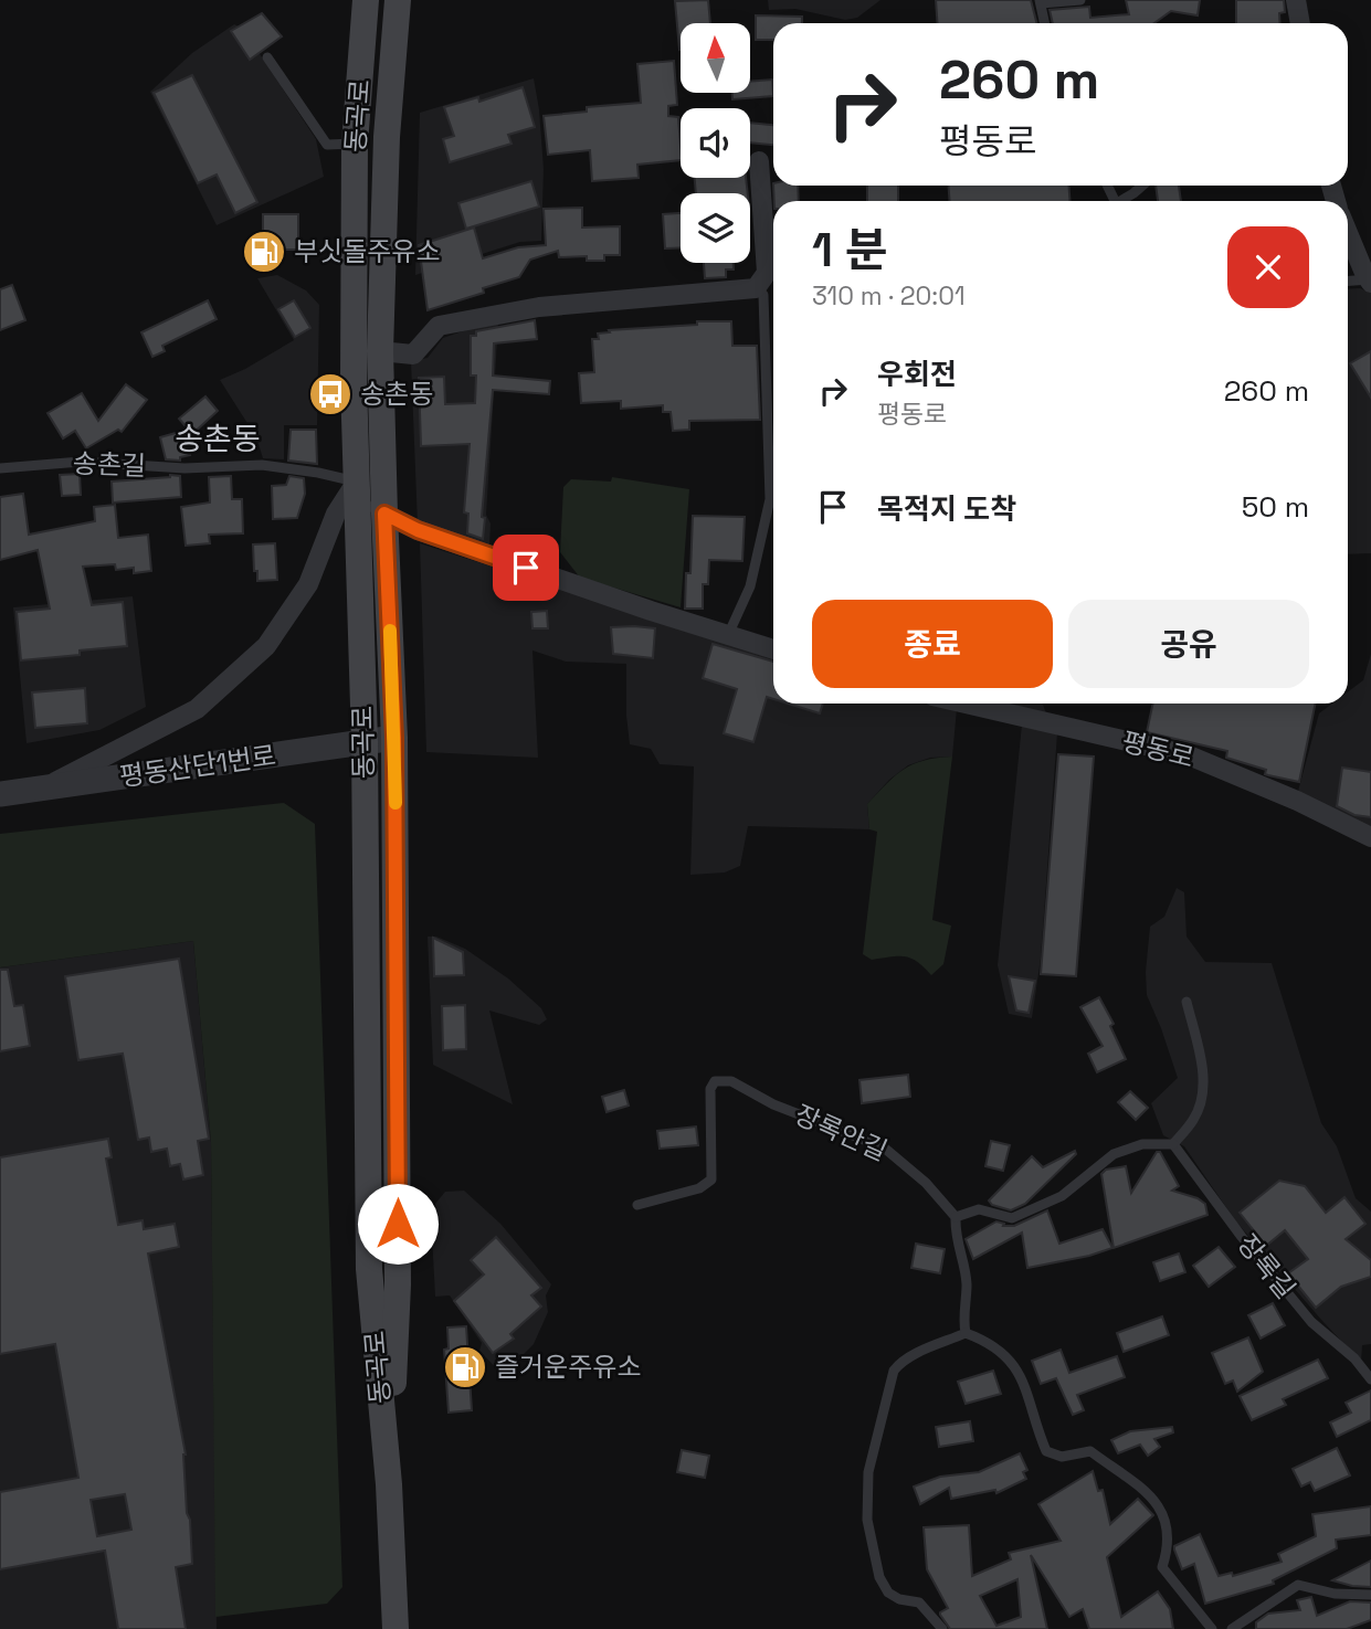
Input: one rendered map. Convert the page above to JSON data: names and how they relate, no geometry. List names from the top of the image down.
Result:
{
  "streets": {
    "main road": ["동곡로"],
    "street": ["평동로", "평동산단1번로"],
    "lane": ["송촌길", "장록안길", "장록길"]
  },
  "crossings": [
    ["동곡로", "송촌길"],
    ["동곡로", "평동산단1번로"]
  ],
  "districts": ["송촌동"],
  "places": {
    "fuel station": ["부싯돌주유소", "즐거운주유소"],
    "bus stop": ["송촌동"]
  },
  "north": "top",
  "page": {
    "turn": ["260 m", "평동로"],
    "heading": ["1 분", "310 m · 20:01"],
    "list": [
      {
        "name": "우회전",
        "note": "평동로",
        "value": "260 m"
      },
      {
        "name": "목적지 도착",
        "value": "50 m"
      }
    ],
    "buttons": ["종료", "공유"]
  }
}
